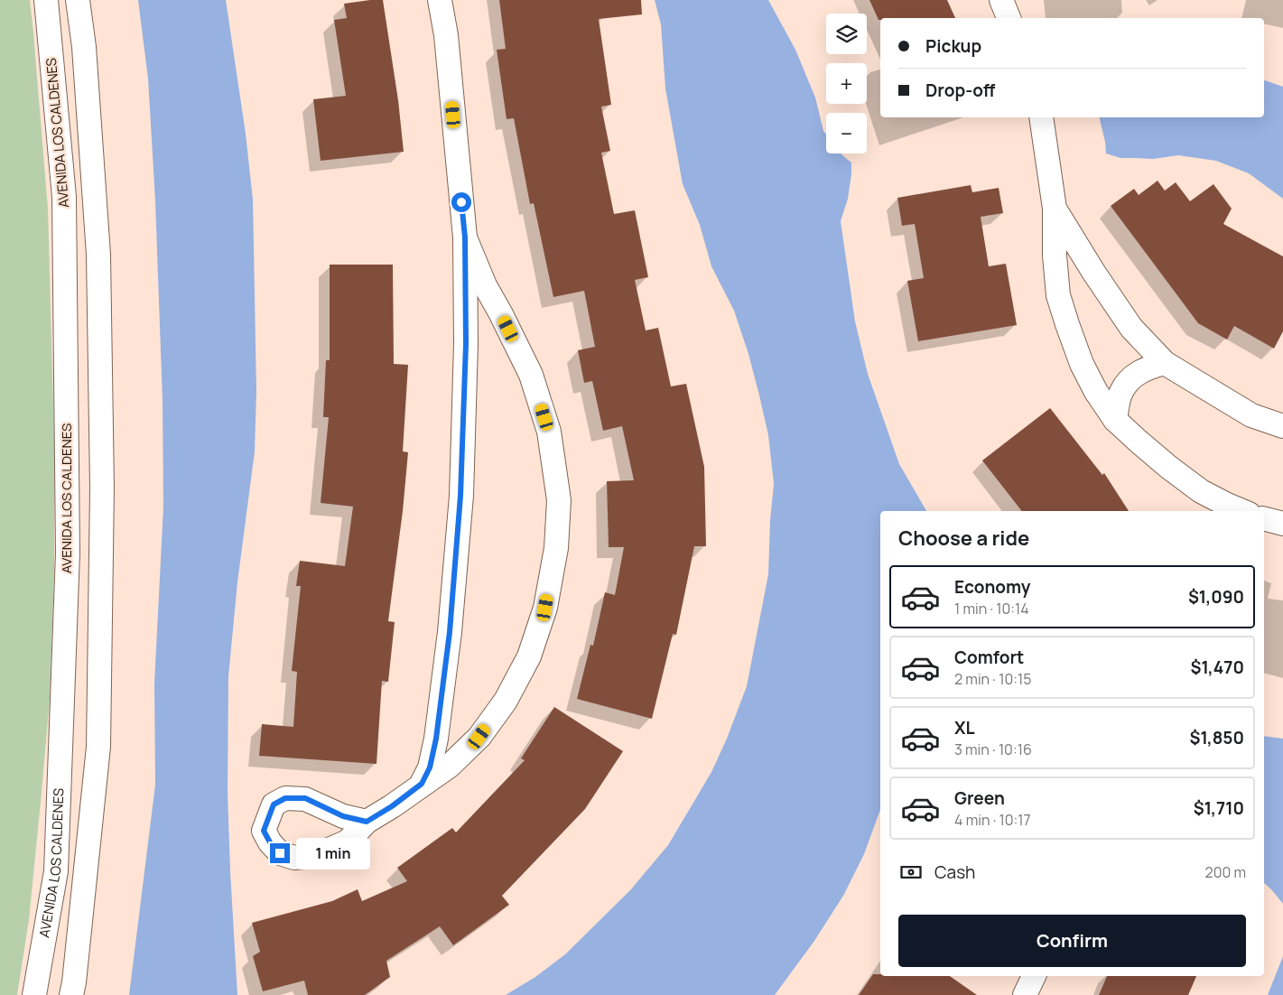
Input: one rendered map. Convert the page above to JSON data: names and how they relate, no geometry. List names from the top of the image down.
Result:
{
  "streets": {
    "street": ["AVENIDA LOS CALDENES"]
  },
  "page": {
    "map_buttons": ["+", "−"],
    "banner": ["Pickup", "Drop-off"],
    "heading": "Choose a ride",
    "list": [
      {
        "name": "Economy",
        "note": "1 min · 10:14",
        "value": "$1,090"
      },
      {
        "name": "Comfort",
        "note": "2 min · 10:15",
        "value": "$1,470"
      },
      {
        "name": "XL",
        "note": "3 min · 10:16",
        "value": "$1,850"
      },
      {
        "name": "Green",
        "note": "4 min · 10:17",
        "value": "$1,710"
      }
    ],
    "bubble": "1 min",
    "pay": ["Cash", "200 m"],
    "buttons": "Confirm"
  }
}
